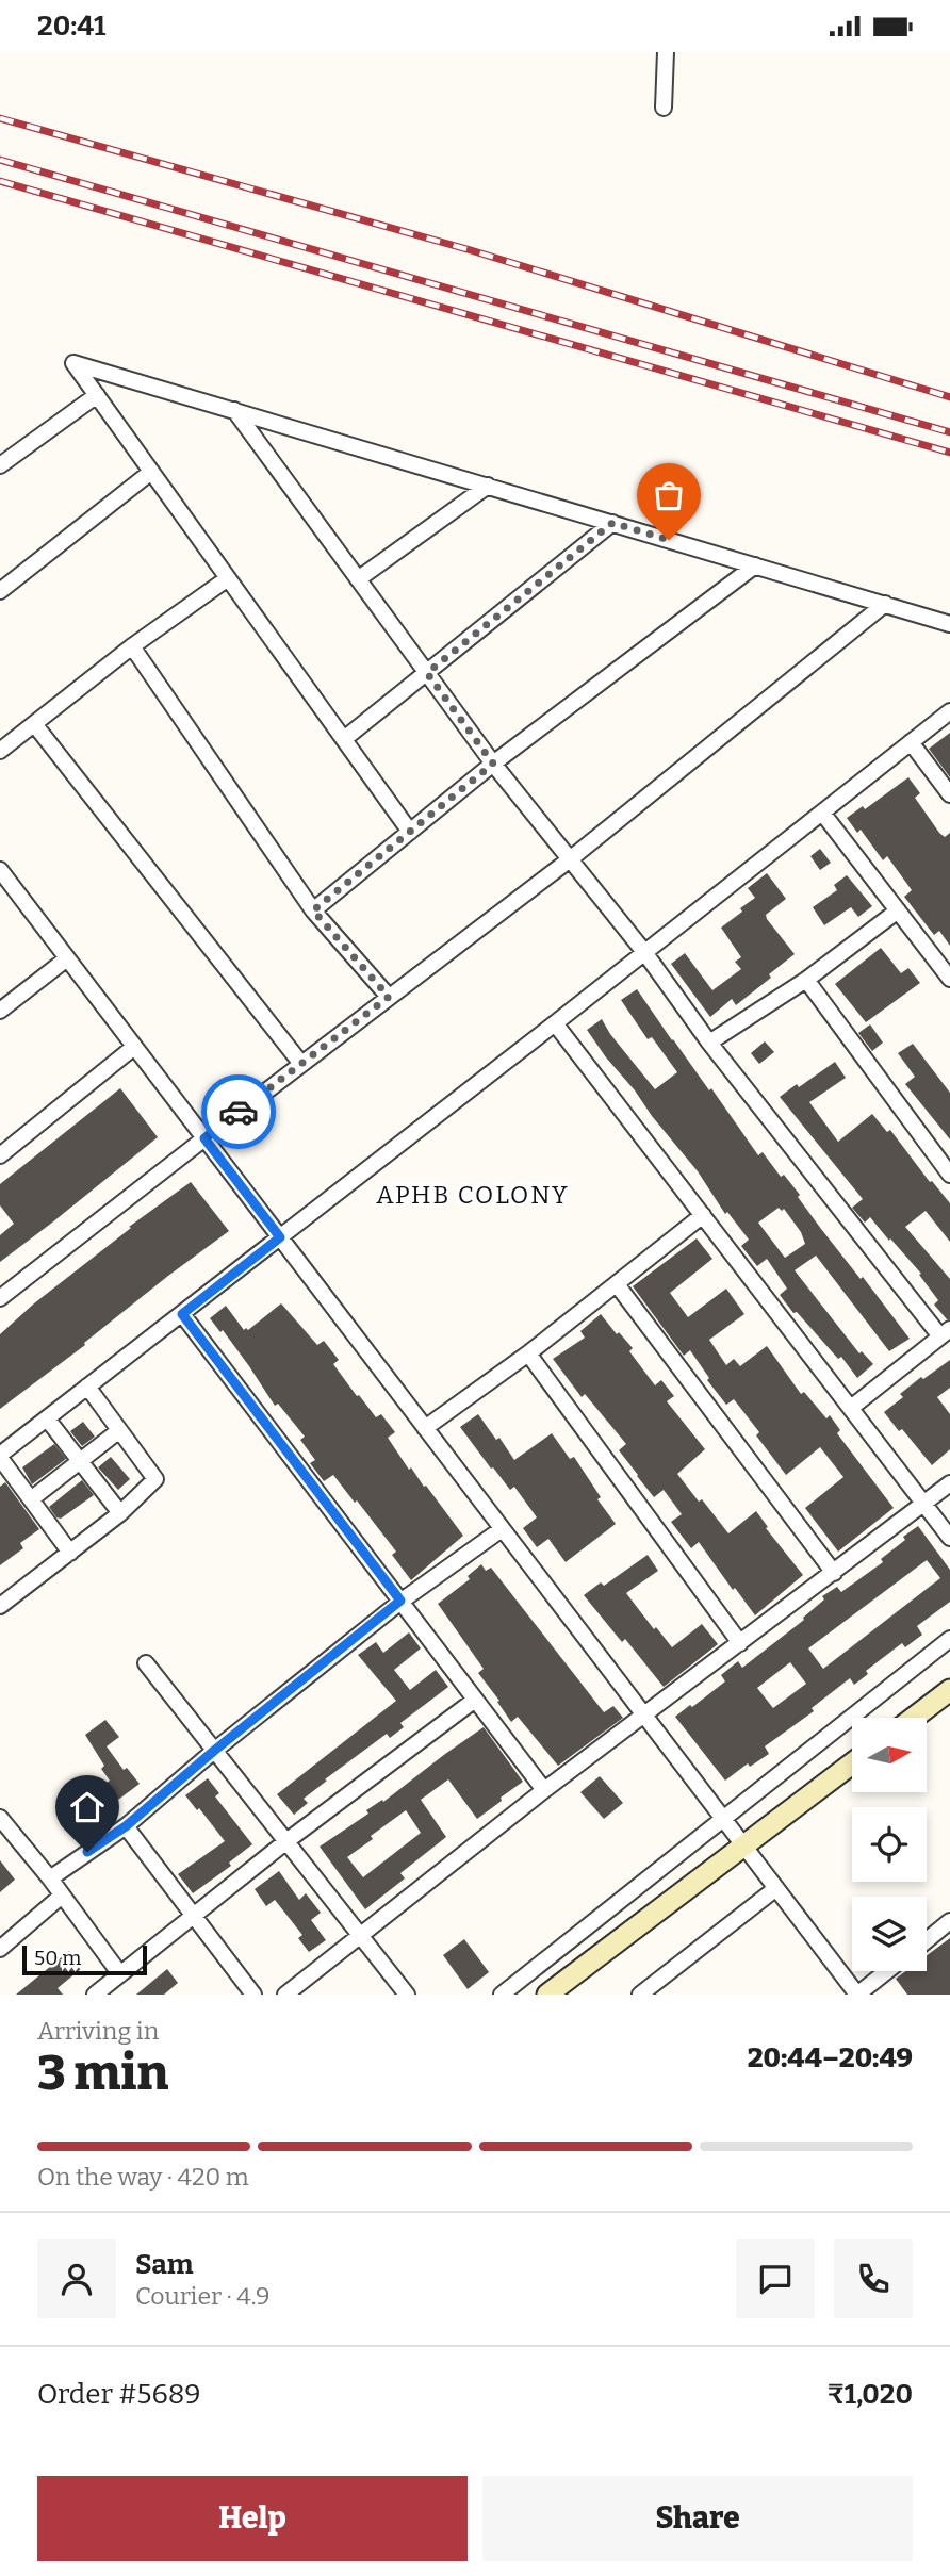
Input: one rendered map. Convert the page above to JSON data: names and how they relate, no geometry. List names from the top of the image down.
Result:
{
  "districts": ["APHB COLONY"],
  "scale_bar": "50 m",
  "north": "right",
  "page": {
    "status": "20:41",
    "scale": "50 m",
    "heading": ["3 min", "Arriving in", "20:44–20:49"],
    "panel": [
      "Sam",
      "Courier · 4.9",
      "Order #5689",
      "₹1,020"
    ],
    "bar": "On the way · 420 m",
    "buttons": ["Help", "Share"]
  }
}
